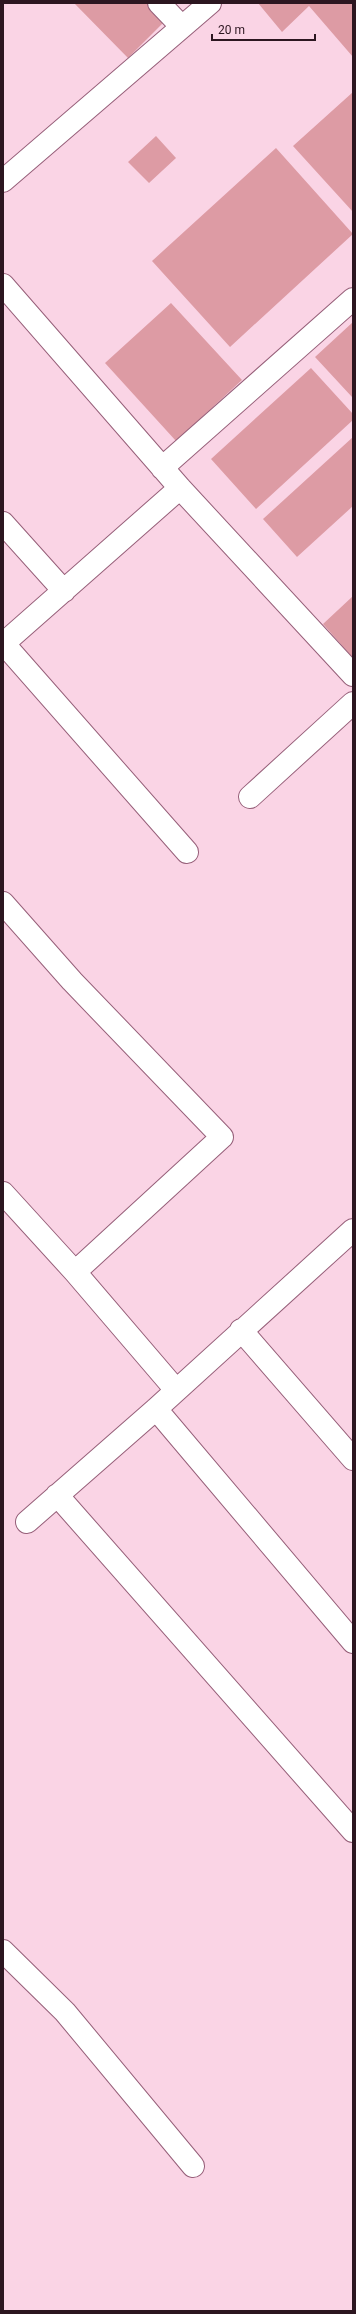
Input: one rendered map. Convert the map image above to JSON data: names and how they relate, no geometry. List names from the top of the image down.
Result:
{
  "scale_bar": "20 m"
}
